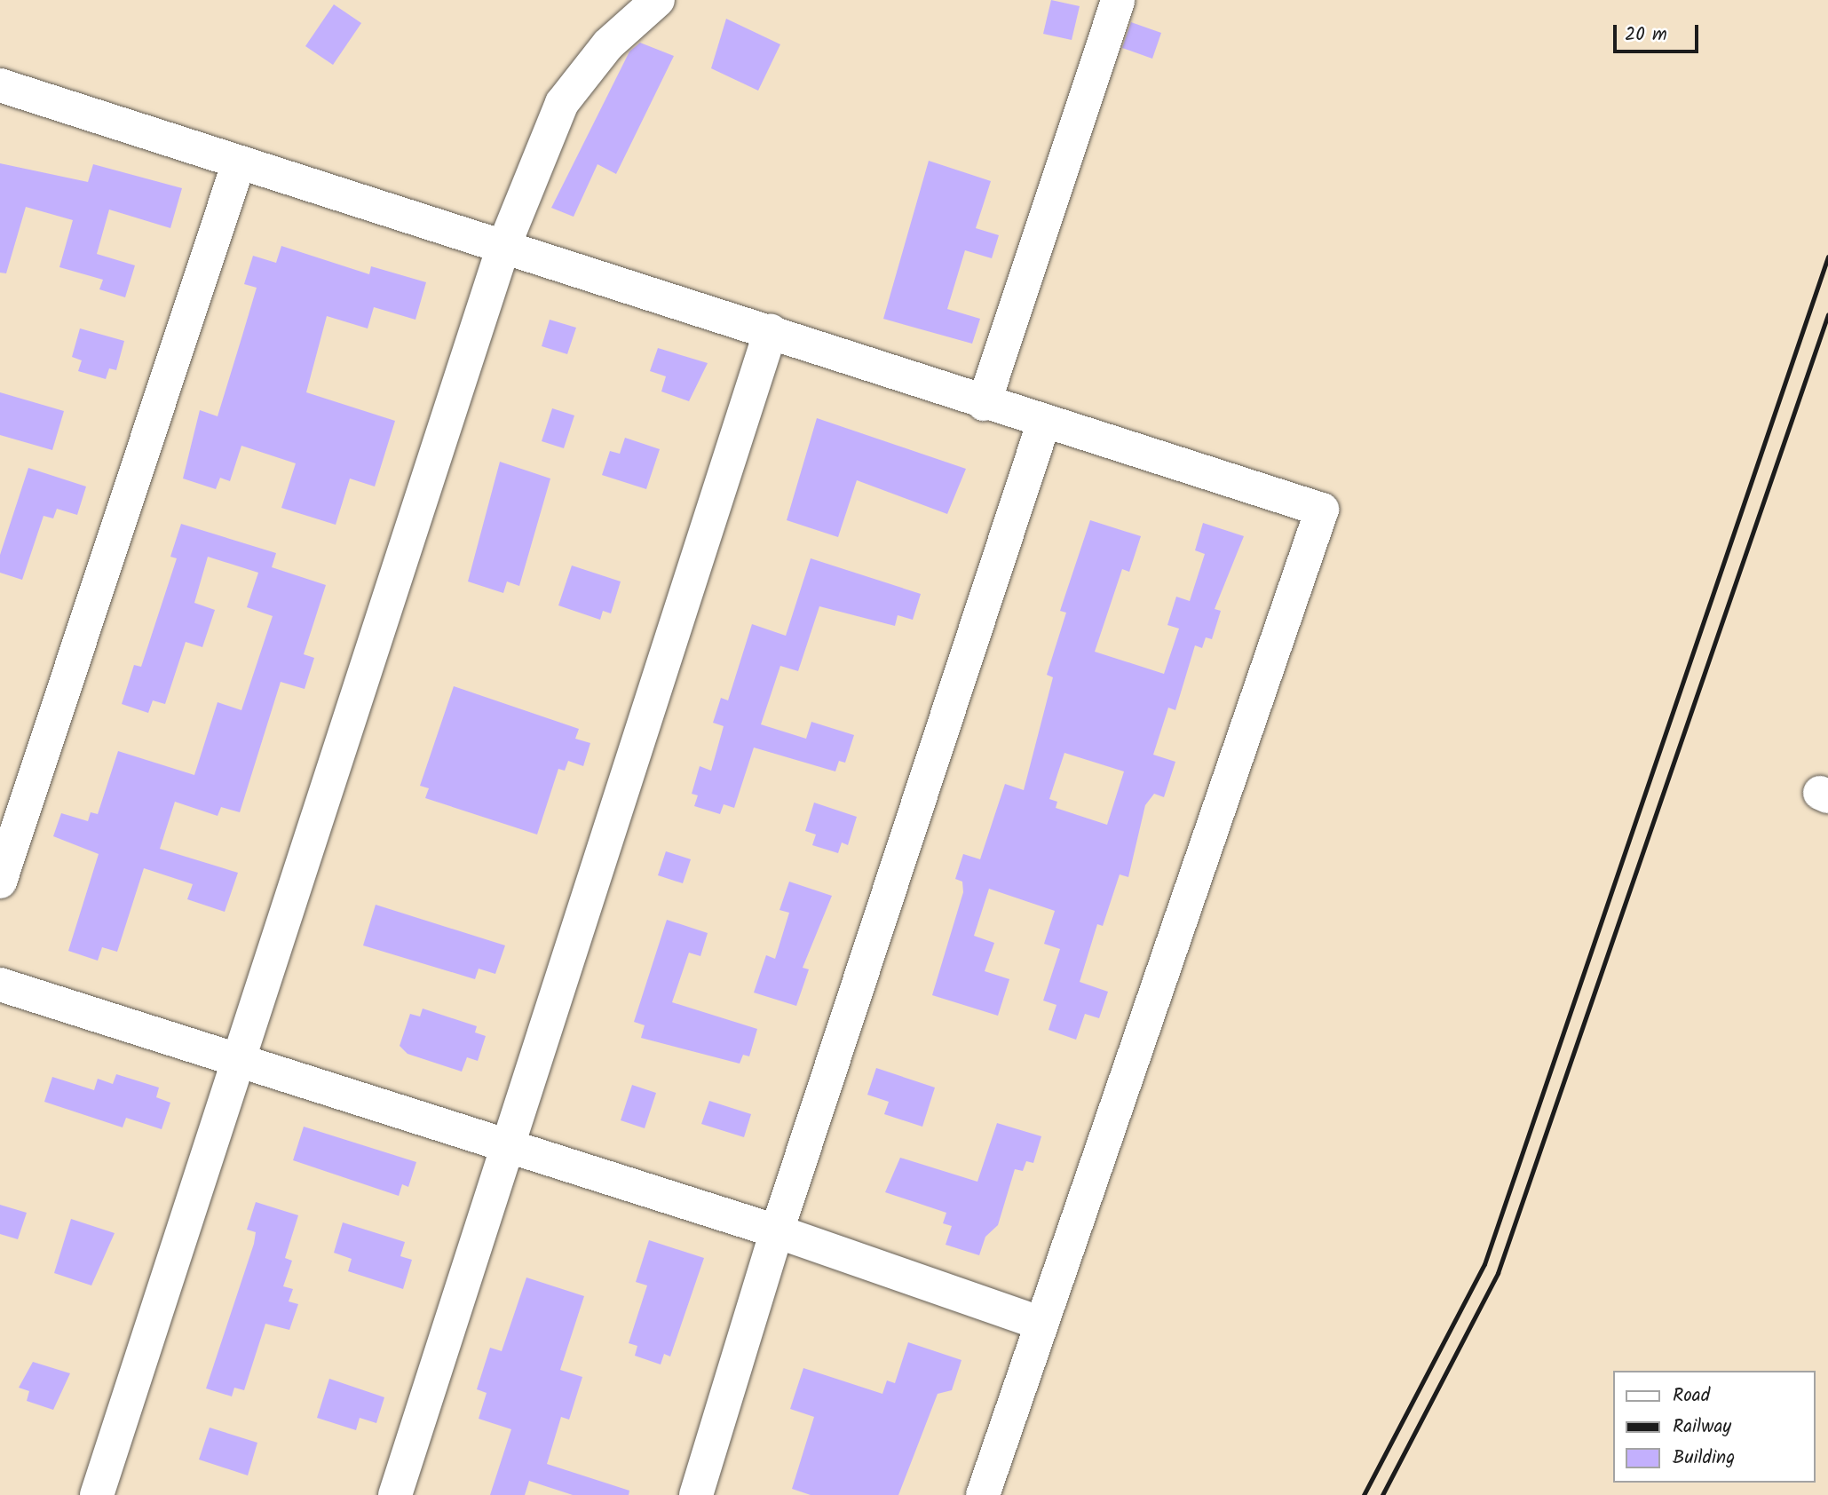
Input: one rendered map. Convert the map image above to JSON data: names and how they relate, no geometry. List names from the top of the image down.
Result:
{
  "legend": ["Road", "Railway", "Building"],
  "scale_bar": "20 m"
}
